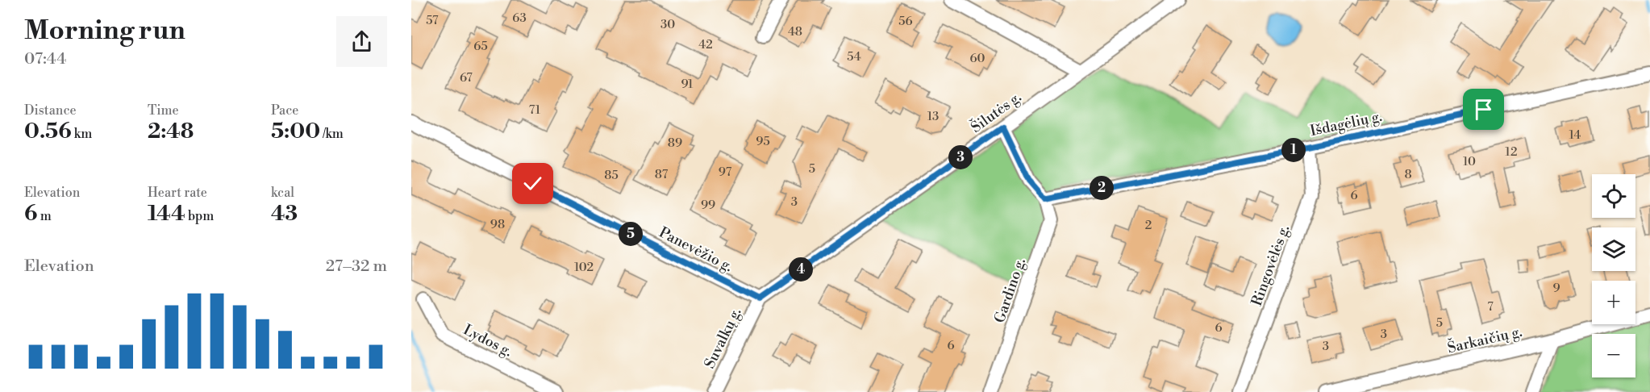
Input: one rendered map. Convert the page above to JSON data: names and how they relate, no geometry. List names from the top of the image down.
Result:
{
  "streets": {
    "street": [
      "Šilutės g.",
      "Išdagėlių g.",
      "Panevėžio g.",
      "Ringovėlės g.",
      "Gardino g.",
      "Suvalkų g.",
      "Šarkaičių g.",
      "Lydos g."
    ]
  },
  "crossings": [
    ["Šilutės g.", "Panevėžio g."],
    ["Šilutės g.", "Suvalkų g."],
    ["Išdagėlių g.", "Ringovėlės g."],
    ["Išdagėlių g.", "Gardino g."],
    ["Panevėžio g.", "Suvalkų g."]
  ],
  "house_numbers": [
    "63",
    "57",
    "56",
    "30",
    "48",
    "42",
    "65",
    "54",
    "60",
    "67",
    "91",
    "71",
    "13",
    "14",
    "95",
    "89",
    "12",
    "10",
    "5",
    "97",
    "87",
    "8",
    "85",
    "6",
    "3",
    "99",
    "98",
    "2",
    "102",
    "9",
    "7",
    "5",
    "6",
    "3",
    "6",
    "3"
  ],
  "page": {
    "heading": ["Morning run", "07:44"],
    "stats": [
      ["Distance", "0.56 km"],
      ["Time", "2:48"],
      ["Pace", "5:00 /km"],
      ["Elevation", "6 m"],
      ["Heart rate", "144 bpm"],
      ["kcal", "43"]
    ],
    "pins": [
      "1",
      "3",
      "2",
      "5",
      "4"
    ],
    "map_buttons": ["+", "−"],
    "chart": ["Elevation", "27–32 m"]
  }
}
